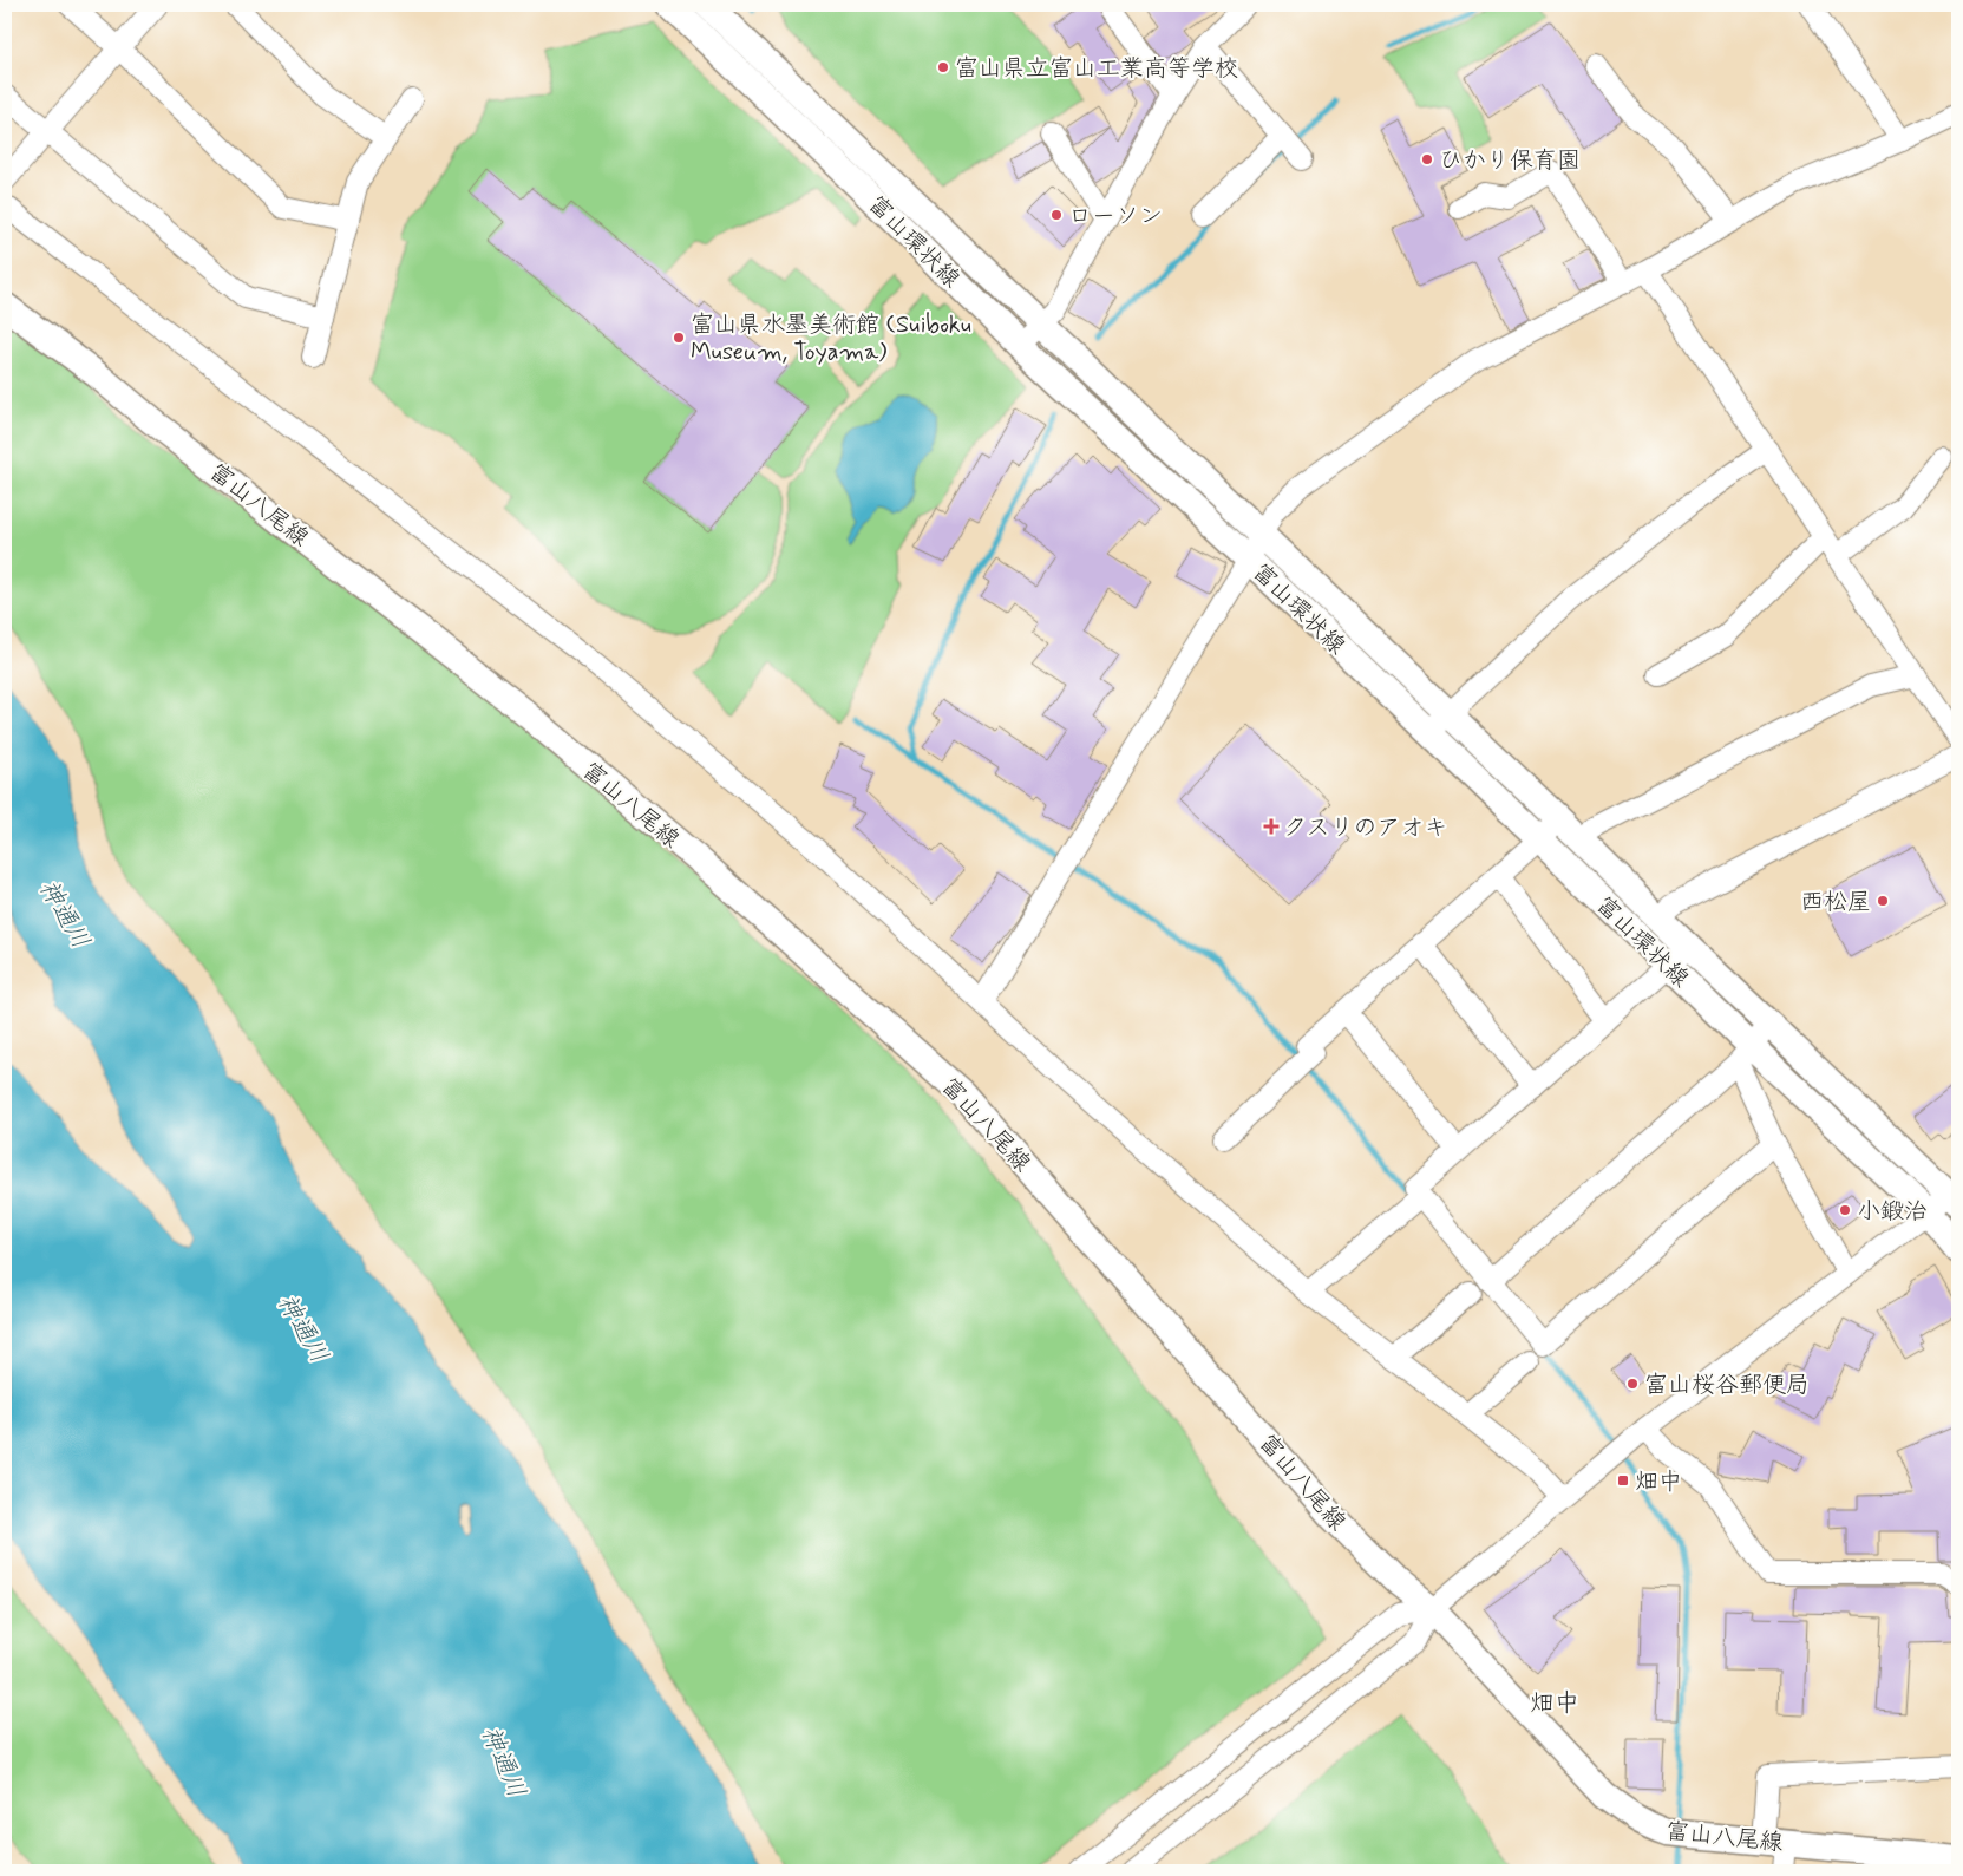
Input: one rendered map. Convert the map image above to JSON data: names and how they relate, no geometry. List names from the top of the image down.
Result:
{
  "streets": {
    "main road": ["富山環状線", "富山八尾線"]
  },
  "districts": ["畑中"],
  "water": ["神通川"],
  "places": {
    "other": [
      "富山県立富山工業高等学校",
      "ひかり保育園",
      "ローソン",
      "富山県水墨美術館 (Suiboku Museum, Toyama)",
      "西松屋",
      "小鍛治",
      "富山桜谷郵便局"
    ],
    "health": ["クスリのアオキ"],
    "transit": ["畑中"]
  }
}
